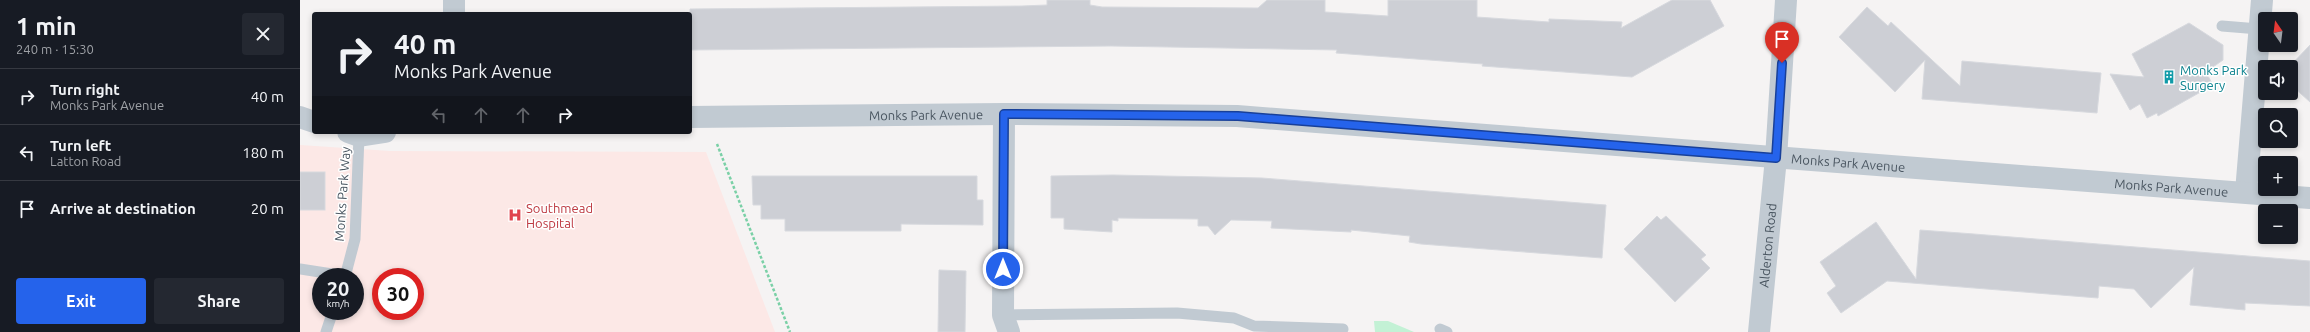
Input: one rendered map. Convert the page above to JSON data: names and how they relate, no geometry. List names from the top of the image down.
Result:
{
  "streets": {
    "street": ["Monks Park Avenue", "Alderton Road"],
    "lane": ["Monks Park Way"]
  },
  "crossings": [
    ["Monks Park Avenue", "Alderton Road"]
  ],
  "places": {
    "building": ["Monks Park Surgery"],
    "hospital": ["Southmead Hospital"]
  },
  "north": "top",
  "page": {
    "heading": ["1 min", "240 m · 15:30"],
    "map_buttons": ["+", "−"],
    "turn": ["40 m", "Monks Park Avenue"],
    "list": [
      {
        "name": "Turn right",
        "note": "Monks Park Avenue",
        "value": "40 m"
      },
      {
        "name": "Turn left",
        "note": "Latton Road",
        "value": "180 m"
      },
      {
        "name": "Arrive at destination",
        "value": "20 m"
      }
    ],
    "speed": "20 km/h",
    "limit": "30",
    "buttons": ["Exit", "Share"]
  }
}
